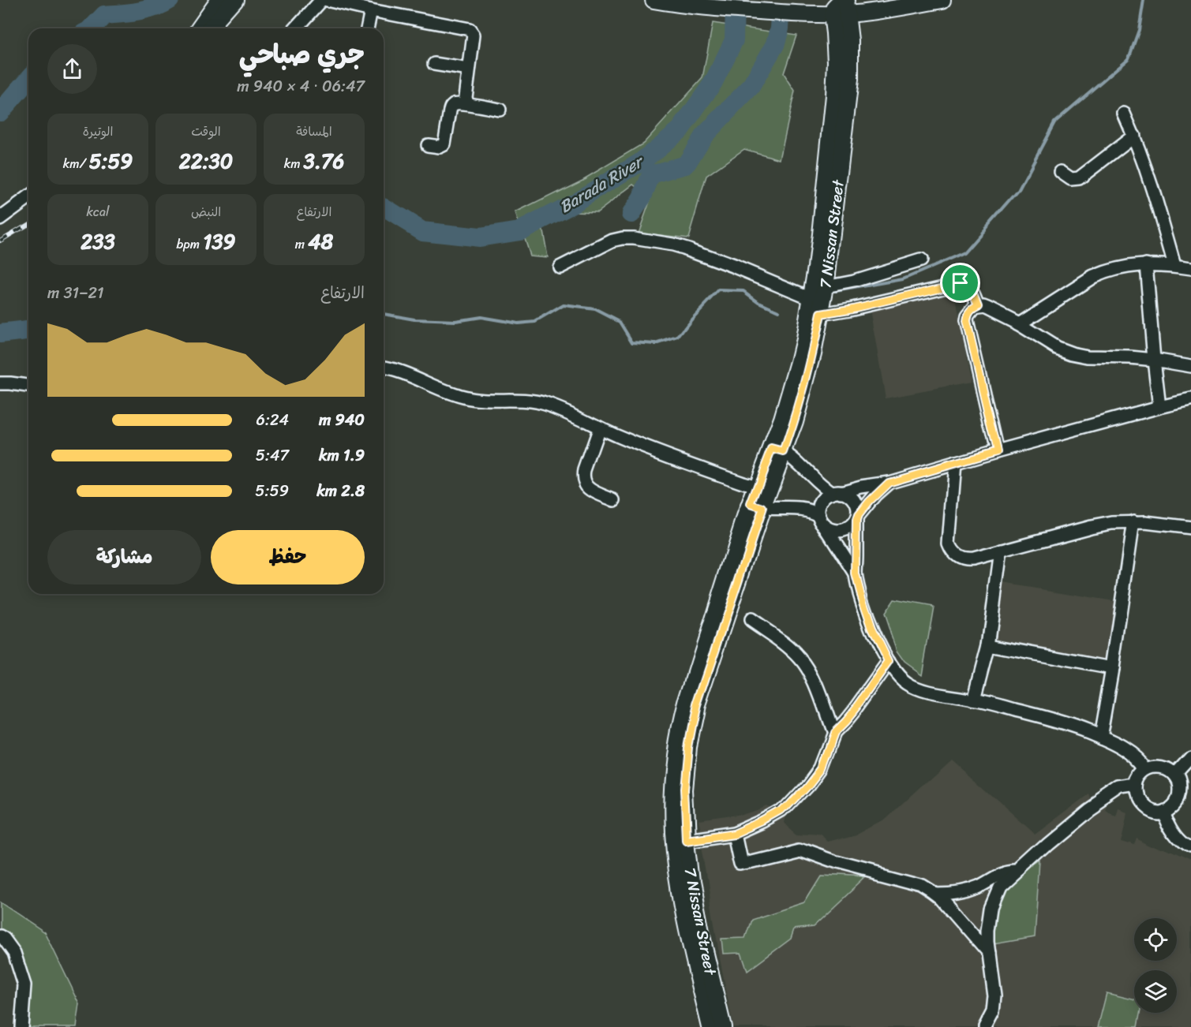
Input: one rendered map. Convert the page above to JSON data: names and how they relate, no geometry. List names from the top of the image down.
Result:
{
  "streets": {
    "main road": ["7 Nissan Street"]
  },
  "water": ["Barada River"],
  "page": {
    "heading": ["جري صباحي", "06:47 · 4 × 940 m"],
    "stats": [
      ["المسافة", "3.76 km"],
      ["الوقت", "22:30"],
      ["الوتيرة", "5:59 /km"],
      ["الارتفاع", "48 m"],
      ["النبض", "139 bpm"],
      ["kcal", "233"]
    ],
    "chart": ["الارتفاع", "21–31 m"],
    "list": [
      {
        "name": "940 m",
        "note": "6:24"
      },
      {
        "name": "1.9 km",
        "note": "5:47"
      },
      {
        "name": "2.8 km",
        "note": "5:59"
      }
    ],
    "buttons": ["حفظ", "مشاركة"]
  }
}
